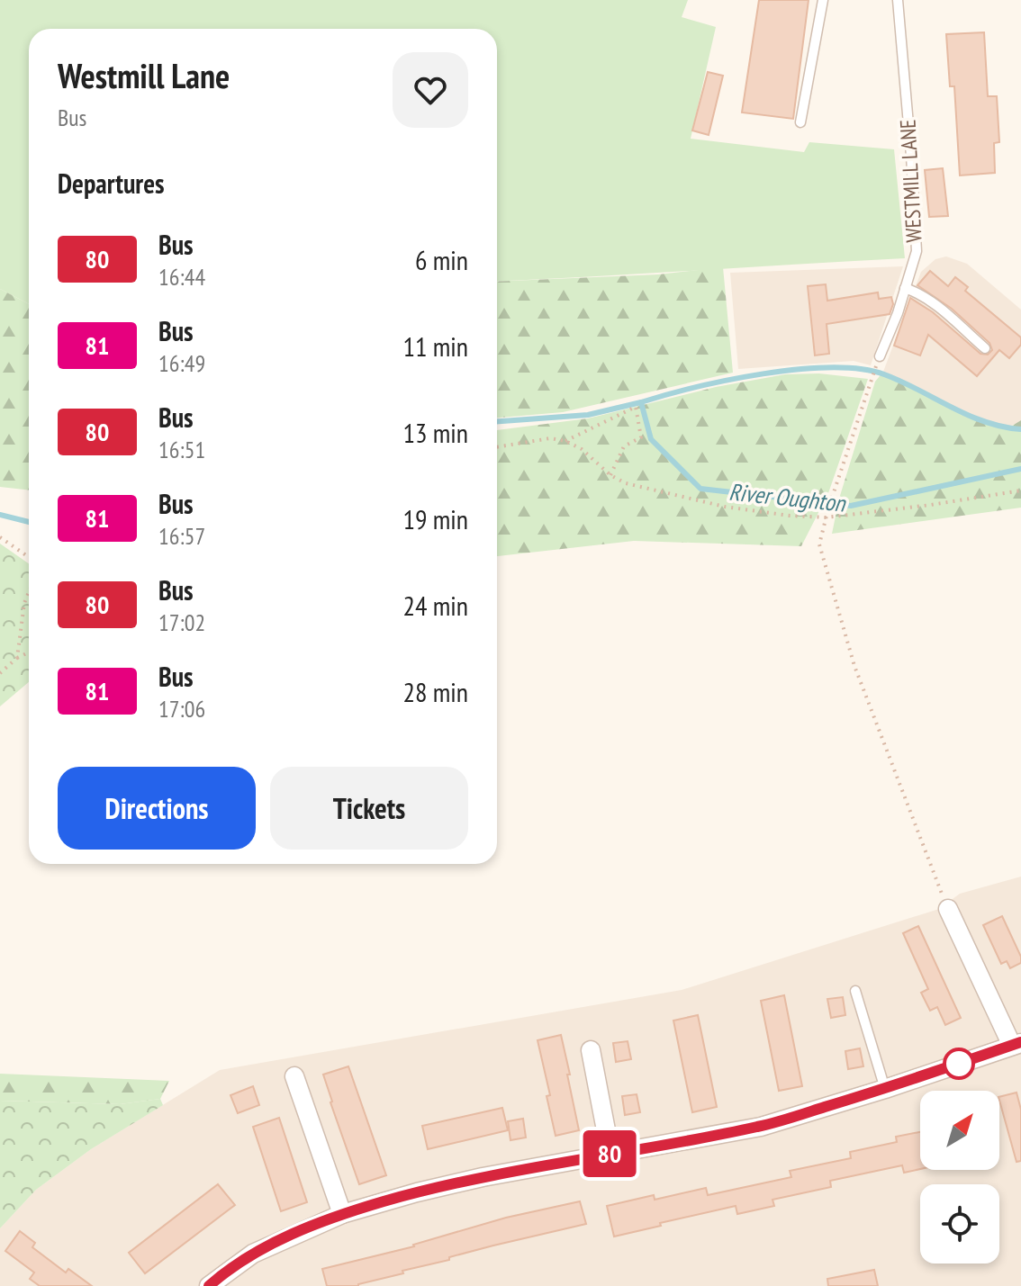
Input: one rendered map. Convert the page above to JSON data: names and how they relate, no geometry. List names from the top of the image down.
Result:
{
  "streets": {
    "lane": ["WESTMILL LANE"]
  },
  "water": ["River Oughton"],
  "lines": ["bus line 80"],
  "north": "top right",
  "page": {
    "on_map": "80",
    "heading": [
      ["Westmill Lane", "Bus"],
      "Departures"
    ],
    "list": [
      {
        "mark": "80",
        "name": "Bus",
        "note": "16:44",
        "value": "6 min"
      },
      {
        "mark": "81",
        "name": "Bus",
        "note": "16:49",
        "value": "11 min"
      },
      {
        "mark": "80",
        "name": "Bus",
        "note": "16:51",
        "value": "13 min"
      },
      {
        "mark": "81",
        "name": "Bus",
        "note": "16:57",
        "value": "19 min"
      },
      {
        "mark": "80",
        "name": "Bus",
        "note": "17:02",
        "value": "24 min"
      },
      {
        "mark": "81",
        "name": "Bus",
        "note": "17:06",
        "value": "28 min"
      }
    ],
    "buttons": ["Directions", "Tickets"]
  }
}
